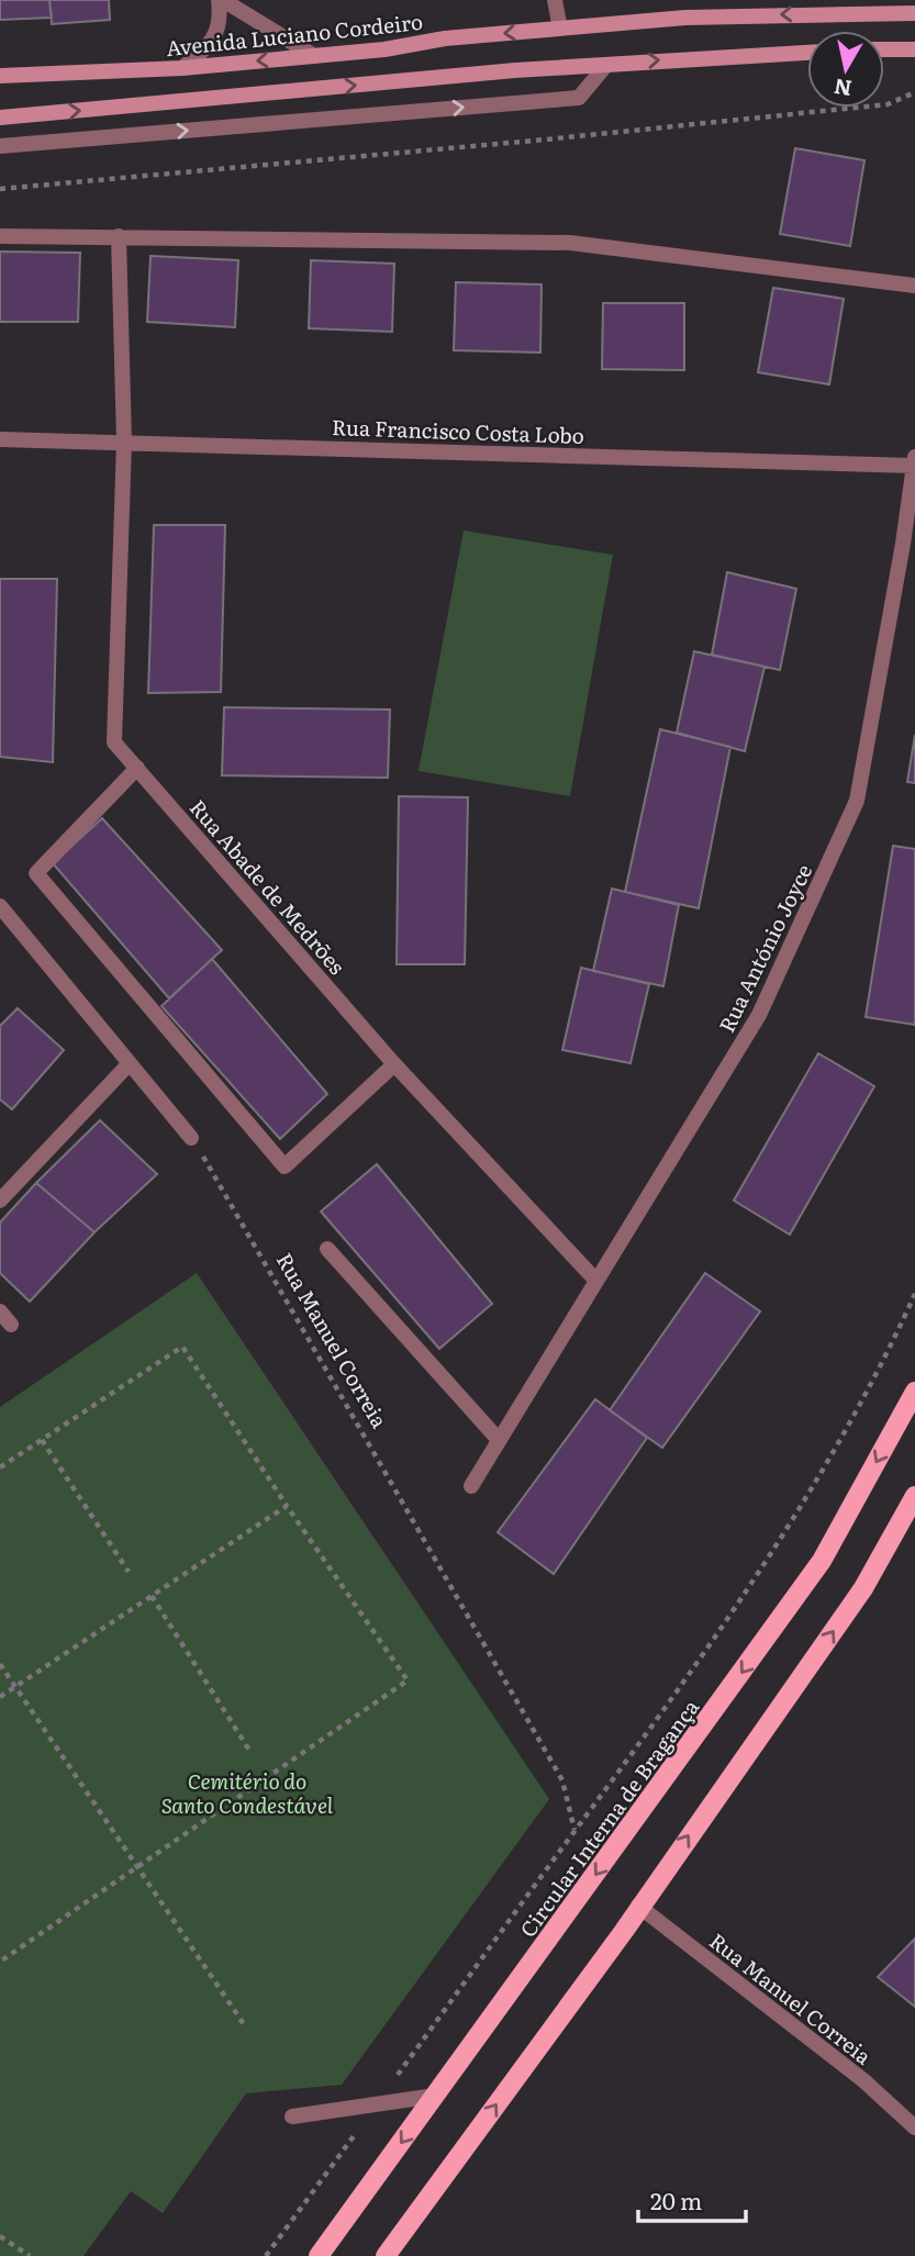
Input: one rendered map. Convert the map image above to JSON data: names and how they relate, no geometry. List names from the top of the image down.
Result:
{
  "streets": {
    "main road": ["Avenida Luciano Cordeiro", "Circular Interna de Bragança"],
    "street": [
      "Rua Francisco Costa Lobo",
      "Rua Abade de Medrões",
      "Rua António Joyce",
      "Rua Manuel Correia"
    ]
  },
  "crossings": [
    ["Rua Francisco Costa Lobo", "Rua Abade de Medrões"],
    ["Rua Francisco Costa Lobo", "Rua António Joyce"],
    ["Rua Abade de Medrões", "Rua António Joyce"]
  ],
  "parks": ["Cemitério do Santo Condestável"],
  "scale_bar": "20 m",
  "north": "bottom"
}
